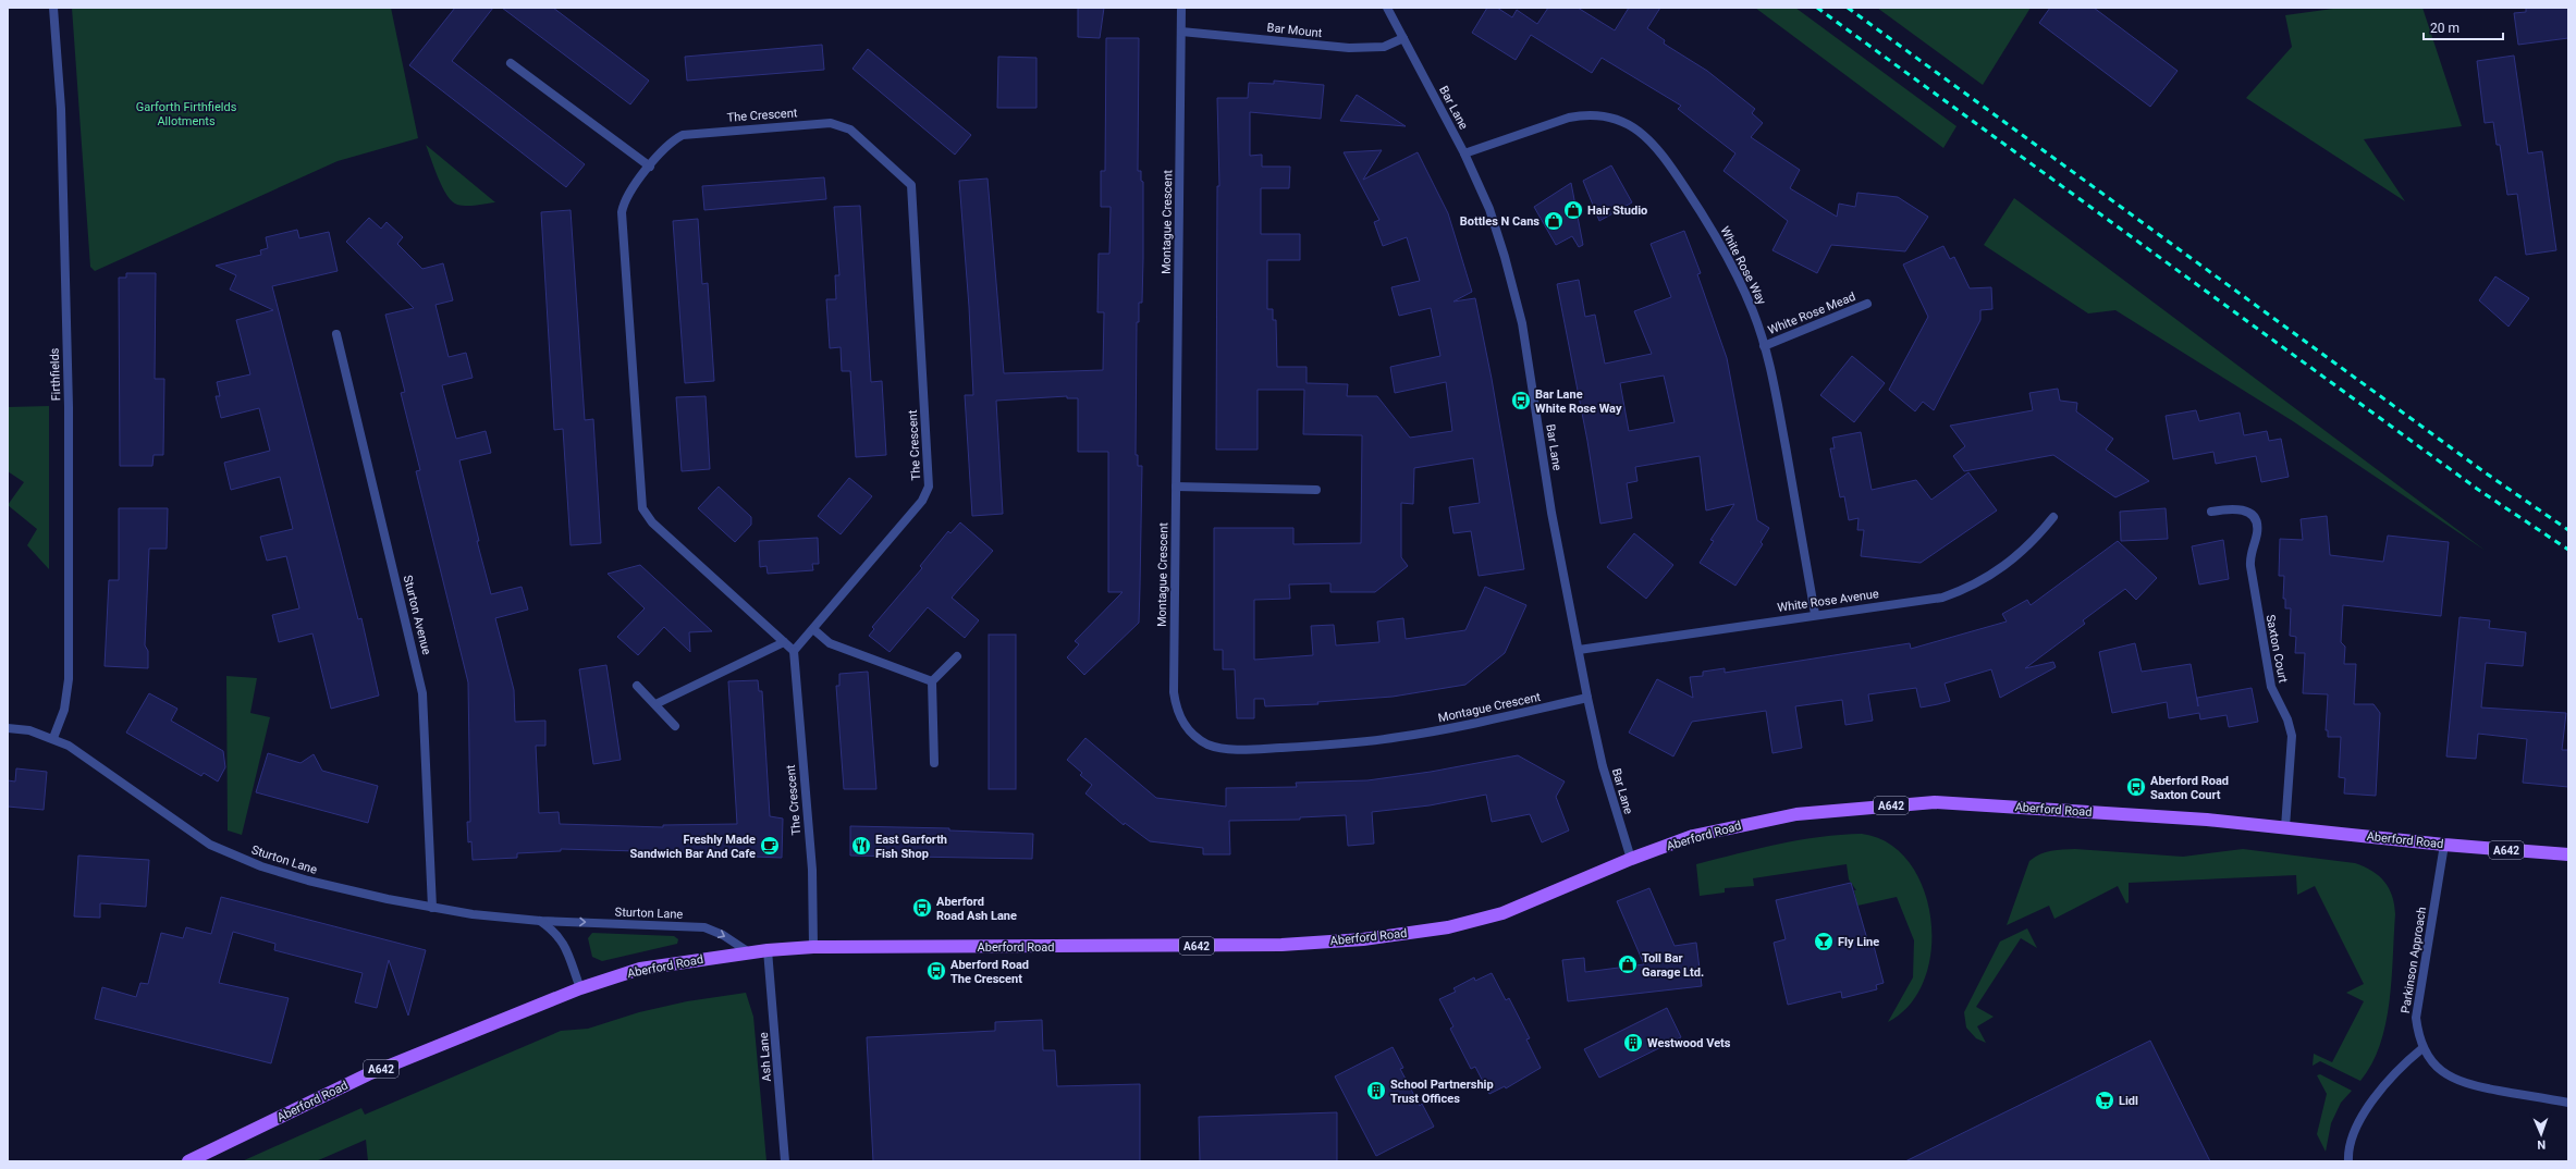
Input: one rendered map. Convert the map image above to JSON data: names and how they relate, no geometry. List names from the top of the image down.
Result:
{
  "streets": {
    "main road": ["A642", "Aberford Road"],
    "street": [
      "Bar Mount",
      "Bar Lane",
      "The Crescent",
      "Montague Crescent",
      "White Rose Way",
      "White Rose Mead",
      "Firthfields",
      "White Rose Avenue",
      "Sturton Avenue",
      "Saxton Court",
      "Sturton Lane",
      "Parkinson Approach",
      "Ash Lane"
    ]
  },
  "crossings": [
    ["Bar Mount", "Bar Lane"],
    ["Bar Mount", "Montague Crescent"],
    ["Bar Lane", "Montague Crescent"],
    ["Bar Lane", "White Rose Way"],
    ["Bar Lane", "White Rose Avenue"],
    ["Bar Lane", "Aberford Road"],
    ["The Crescent", "Aberford Road"],
    ["White Rose Way", "White Rose Mead"],
    ["White Rose Way", "White Rose Avenue"],
    ["Firthfields", "Sturton Lane"],
    ["Sturton Avenue", "Sturton Lane"],
    ["Saxton Court", "Aberford Road"],
    ["Aberford Road", "Sturton Lane"],
    ["Aberford Road", "Parkinson Approach"],
    ["Aberford Road", "Ash Lane"]
  ],
  "parks": ["Garforth Firthfields Allotments"],
  "places": {
    "shop": ["Hair Studio", "Bottles N Cans", "Toll Bar Garage Ltd."],
    "bus stop": [
      "Bar Lane White Rose Way",
      "Aberford Road Saxton Court",
      "Aberford Road Ash Lane",
      "Aberford Road The Crescent"
    ],
    "cafe": ["Freshly Made Sandwich Bar And Cafe"],
    "restaurant": ["East Garforth Fish Shop"],
    "bar": ["Fly Line"],
    "building": ["Westwood Vets", "School Partnership Trust Offices"],
    "supermarket": ["Lidl"]
  },
  "scale_bar": "20 m",
  "north": "bottom"
}
